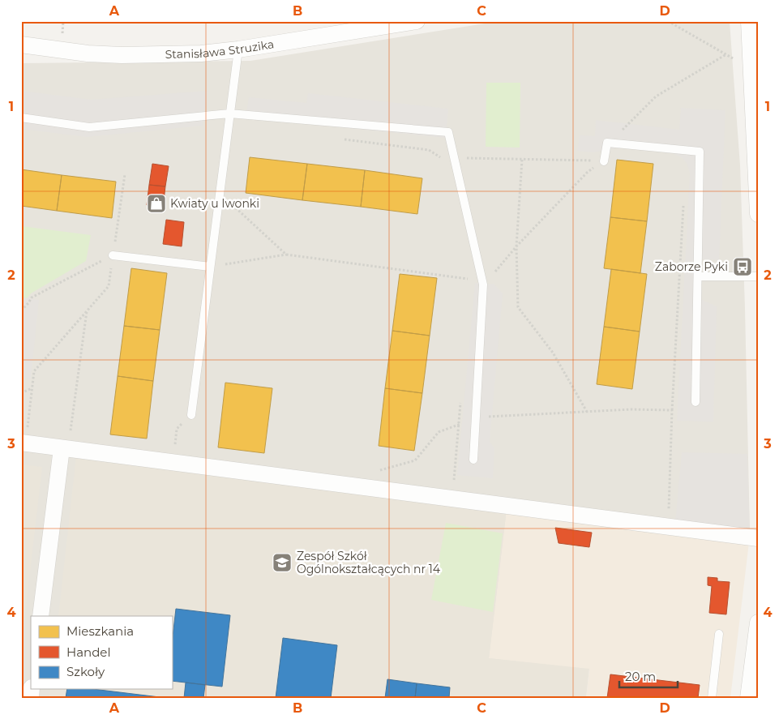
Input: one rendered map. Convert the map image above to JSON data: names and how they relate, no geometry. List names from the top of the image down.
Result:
{
  "streets": {
    "street": ["Stanisława Struzika"]
  },
  "places": {
    "shop": ["Kwiaty u Iwonki"],
    "bus stop": ["Zaborze Pyki"],
    "school or university": ["Zespół Szkół Ogólnokształcących nr 14"]
  },
  "legend": ["Mieszkania", "Handel", "Szkoły"],
  "scale_bar": "20 m",
  "grid": {
    "columns": [
      "A",
      "B",
      "C",
      "D"
    ],
    "rows": [
      "1",
      "2",
      "3",
      "4"
    ]
  }
}
